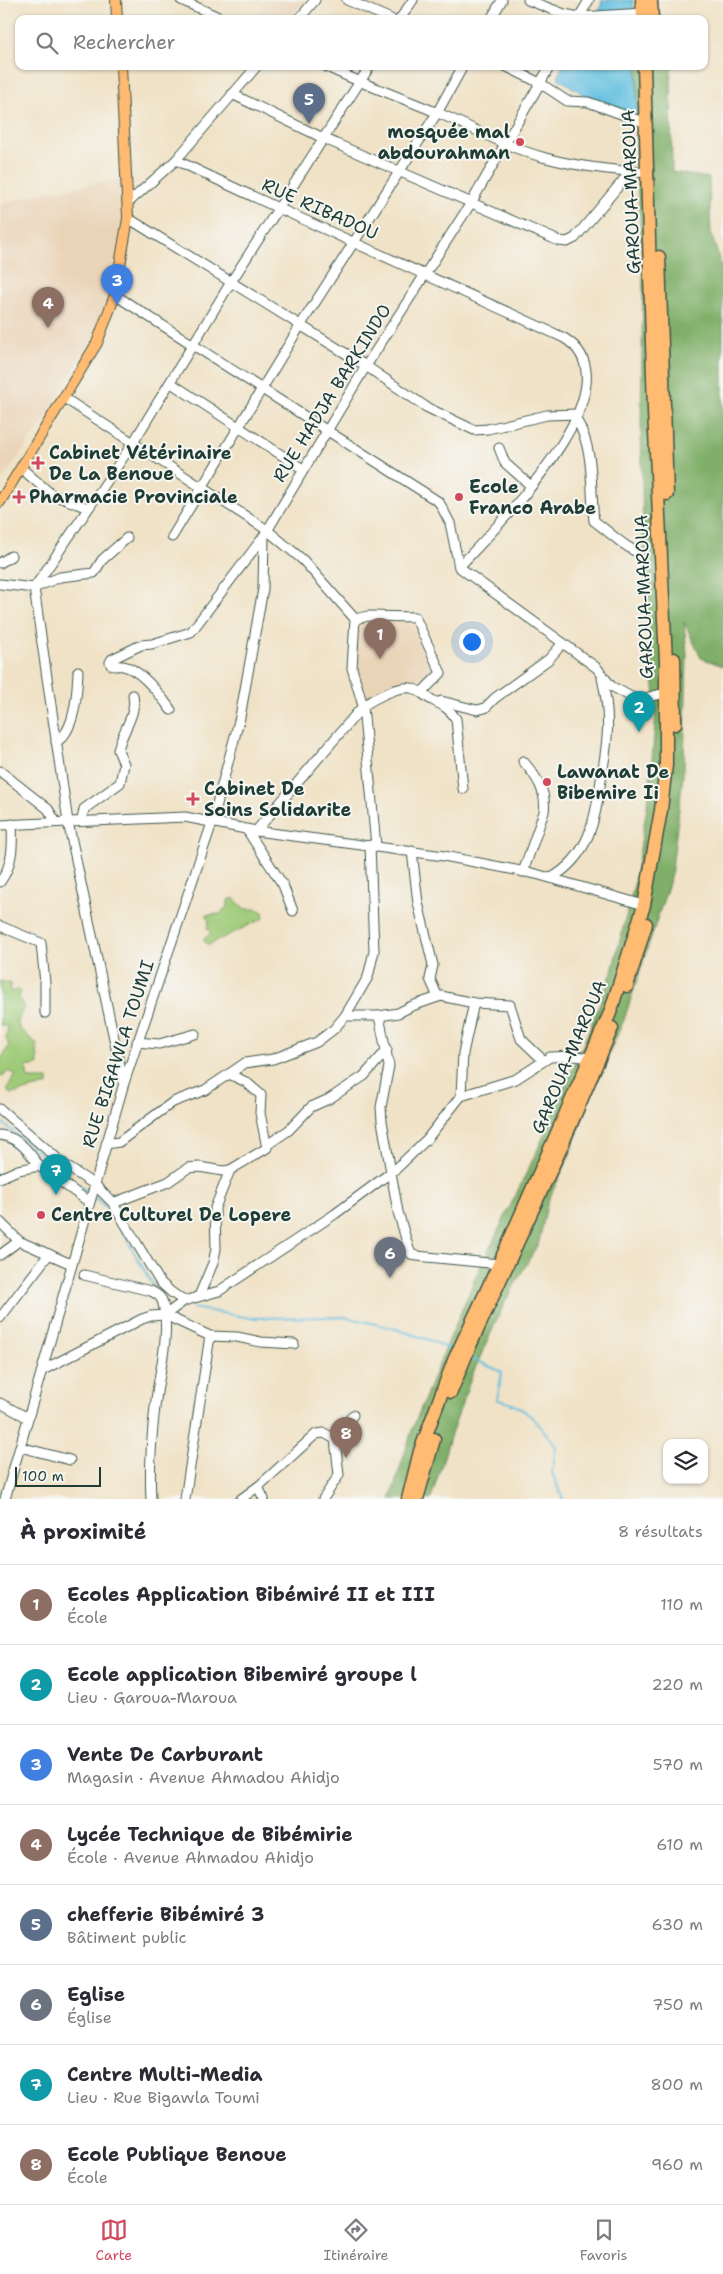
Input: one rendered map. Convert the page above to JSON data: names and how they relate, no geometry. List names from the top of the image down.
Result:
{
  "streets": {
    "highway": ["GAROUA-MAROUA"],
    "street": ["RUE RIBADOU", "RUE HADJA BARKINDO", "RUE BIGAWLA TOUMI"]
  },
  "crossings": [
    ["RUE RIBADOU", "RUE HADJA BARKINDO"],
    ["RUE HADJA BARKINDO", "RUE BIGAWLA TOUMI"]
  ],
  "places": {
    "other": [
      "mosquée mal abdourahman",
      "Ecole Franco Arabe",
      "Lawanat De Bibemire Ii",
      "Centre Culturel De Lopere"
    ],
    "health": ["Cabinet Vétérinaire De La Benoue", "Pharmacie Provinciale", "Cabinet De Soins Solidarite"]
  },
  "scale_bar": "100 m",
  "page": {
    "search": "Rechercher",
    "pins": [
      "5",
      "3",
      "4",
      "1",
      "2",
      "7",
      "6",
      "8"
    ],
    "scale": "100 m",
    "heading": ["À proximité", "8 résultats"],
    "list": [
      {
        "mark": "1",
        "name": "Ecoles Application Bibémiré II et III",
        "note": "École",
        "value": "110 m"
      },
      {
        "mark": "2",
        "name": "Ecole application Bibemiré groupe l",
        "note": "Lieu · Garoua-Maroua",
        "value": "220 m"
      },
      {
        "mark": "3",
        "name": "Vente De Carburant",
        "note": "Magasin · Avenue Ahmadou Ahidjo",
        "value": "570 m"
      },
      {
        "mark": "4",
        "name": "Lycée Technique de Bibémirie",
        "note": "École · Avenue Ahmadou Ahidjo",
        "value": "610 m"
      },
      {
        "mark": "5",
        "name": "chefferie Bibémiré 3",
        "note": "Bâtiment public",
        "value": "630 m"
      },
      {
        "mark": "6",
        "name": "Eglise",
        "note": "Église",
        "value": "750 m"
      },
      {
        "mark": "7",
        "name": "Centre Multi-Media",
        "note": "Lieu · Rue Bigawla Toumi",
        "value": "800 m"
      },
      {
        "mark": "8",
        "name": "Ecole Publique Benoue",
        "note": "École",
        "value": "960 m"
      }
    ],
    "nav": ["Carte", "Itinéraire", "Favoris"]
  }
}
